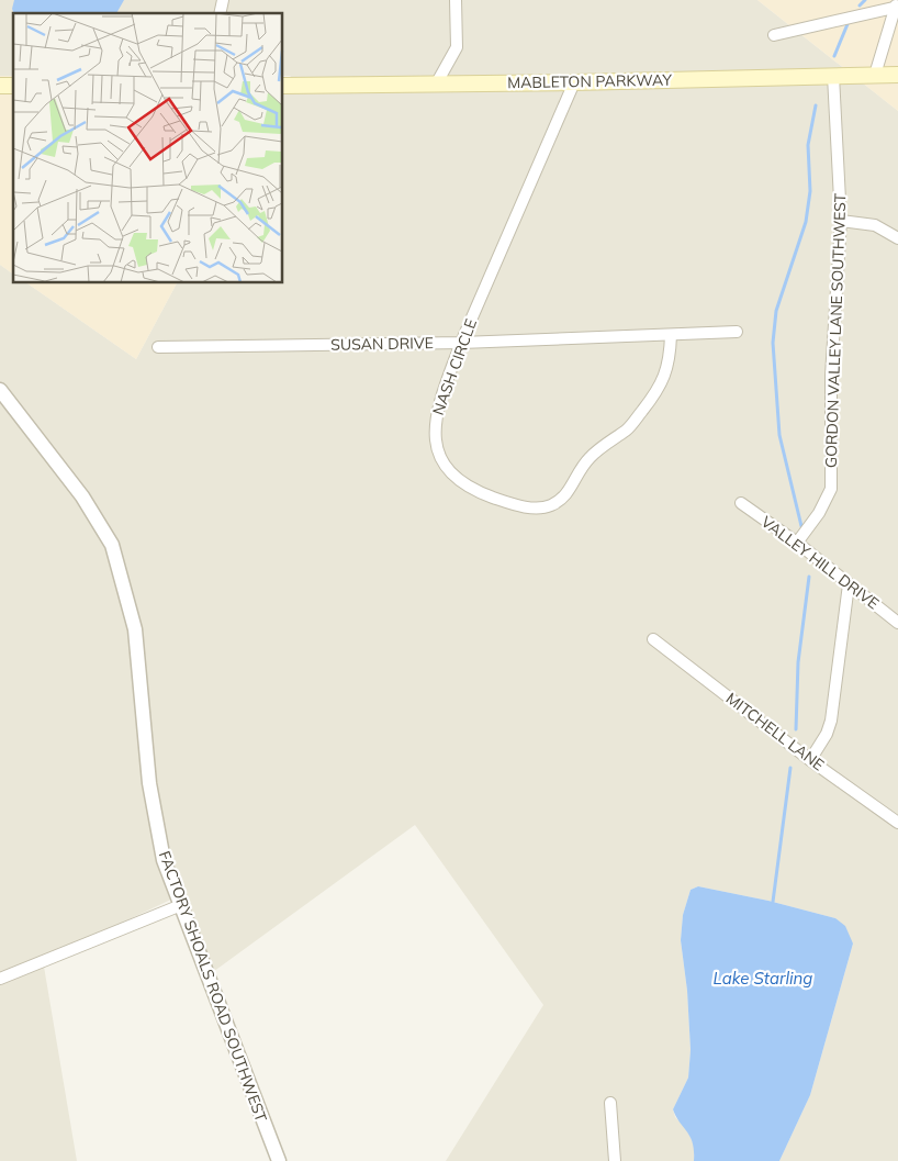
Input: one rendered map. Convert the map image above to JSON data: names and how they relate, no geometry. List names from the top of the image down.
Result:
{
  "streets": {
    "main road": ["MABLETON PARKWAY"],
    "street": [
      "GORDON VALLEY LANE SOUTHWEST",
      "SUSAN DRIVE",
      "NASH CIRCLE",
      "VALLEY HILL DRIVE",
      "MITCHELL LANE",
      "FACTORY SHOALS ROAD SOUTHWEST"
    ]
  },
  "crossings": [
    ["MABLETON PARKWAY", "GORDON VALLEY LANE SOUTHWEST"],
    ["MABLETON PARKWAY", "NASH CIRCLE"],
    ["GORDON VALLEY LANE SOUTHWEST", "VALLEY HILL DRIVE"],
    ["SUSAN DRIVE", "NASH CIRCLE"]
  ],
  "water": ["Lake Starling"]
}
